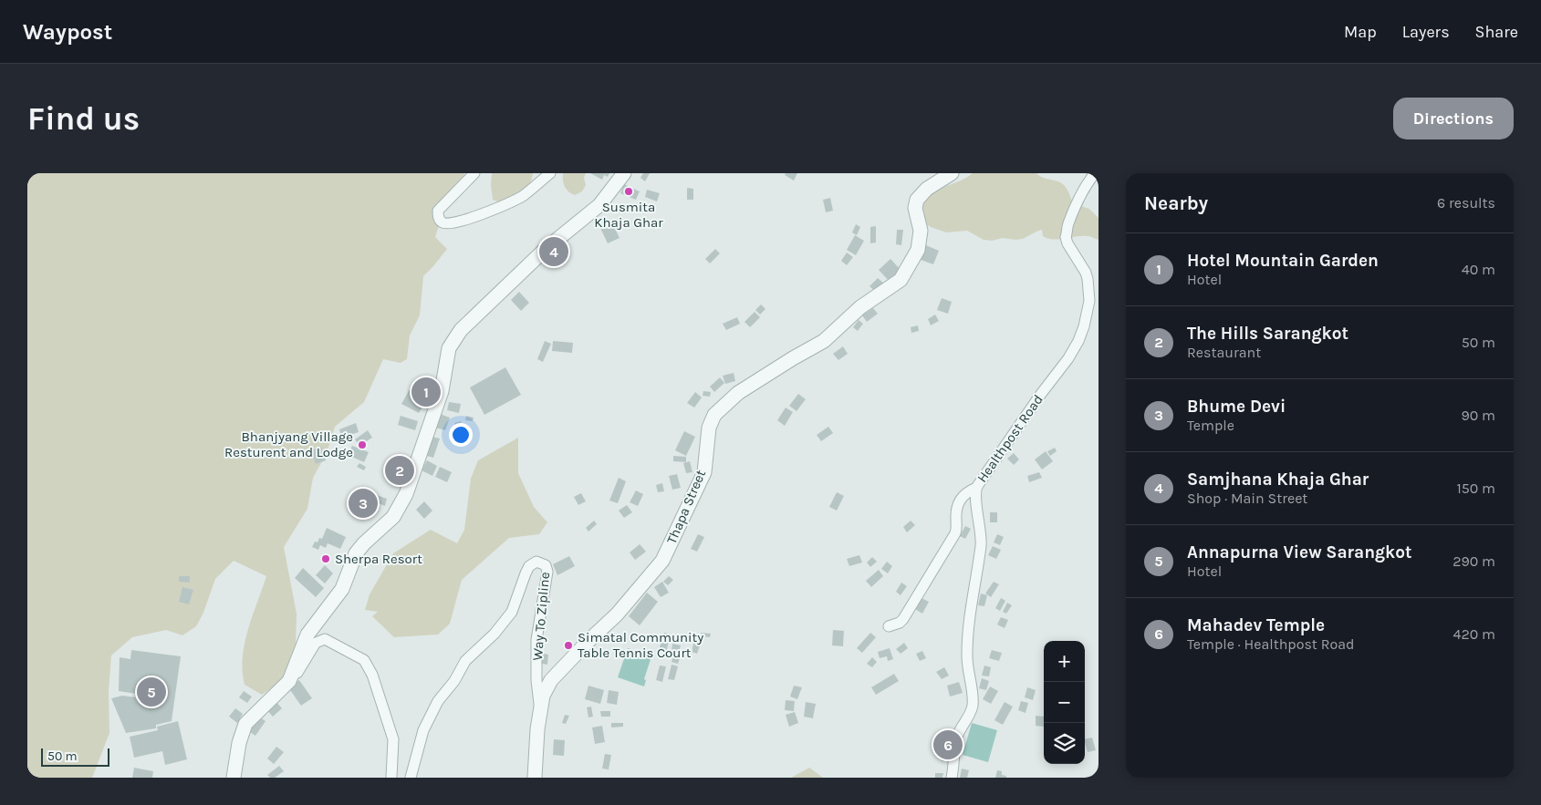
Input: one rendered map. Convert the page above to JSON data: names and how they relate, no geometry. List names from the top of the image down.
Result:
{
  "streets": {
    "street": ["Healthpost Road", "Thapa Street", "Way To Zipline"]
  },
  "crossings": [
    ["Thapa Street", "Way To Zipline"]
  ],
  "places": [
    "Susmita Khaja Ghar",
    "Bhanjyang Village Resturent and Lodge",
    "Sherpa Resort",
    "Simatal Community Table Tennis Court"
  ],
  "scale_bar": "50 m",
  "page": {
    "header": "Waypost",
    "nav": ["Map", "Layers", "Share"],
    "buttons": "Directions",
    "title": "Find us",
    "heading": ["Nearby", "6 results"],
    "list": [
      {
        "mark": "1",
        "name": "Hotel Mountain Garden",
        "note": "Hotel",
        "value": "40 m"
      },
      {
        "mark": "2",
        "name": "The Hills Sarangkot",
        "note": "Restaurant",
        "value": "50 m"
      },
      {
        "mark": "3",
        "name": "Bhume Devi",
        "note": "Temple",
        "value": "90 m"
      },
      {
        "mark": "4",
        "name": "Samjhana Khaja Ghar",
        "note": "Shop · Main Street",
        "value": "150 m"
      },
      {
        "mark": "5",
        "name": "Annapurna View Sarangkot",
        "note": "Hotel",
        "value": "290 m"
      },
      {
        "mark": "6",
        "name": "Mahadev Temple",
        "note": "Temple · Healthpost Road",
        "value": "420 m"
      }
    ],
    "pins": [
      "4",
      "1",
      "2",
      "3",
      "5",
      "6"
    ],
    "map_buttons": ["+", "−"],
    "scale": "50 m"
  }
}
